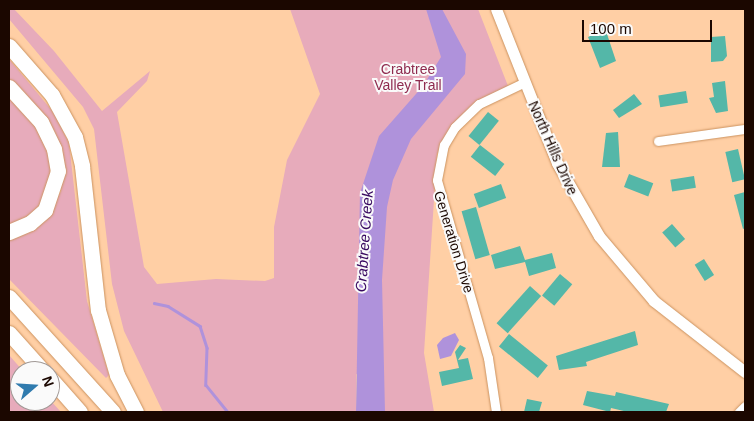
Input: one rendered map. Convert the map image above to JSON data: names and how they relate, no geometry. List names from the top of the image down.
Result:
{
  "streets": {
    "main road": ["North Hills Drive"],
    "street": ["Generation Drive"]
  },
  "crossings": [
    ["North Hills Drive", "Generation Drive"]
  ],
  "water": ["Crabtree Creek"],
  "parks": ["Crabtree Valley Trail"],
  "scale_bar": "100 m",
  "north": "right"
}
